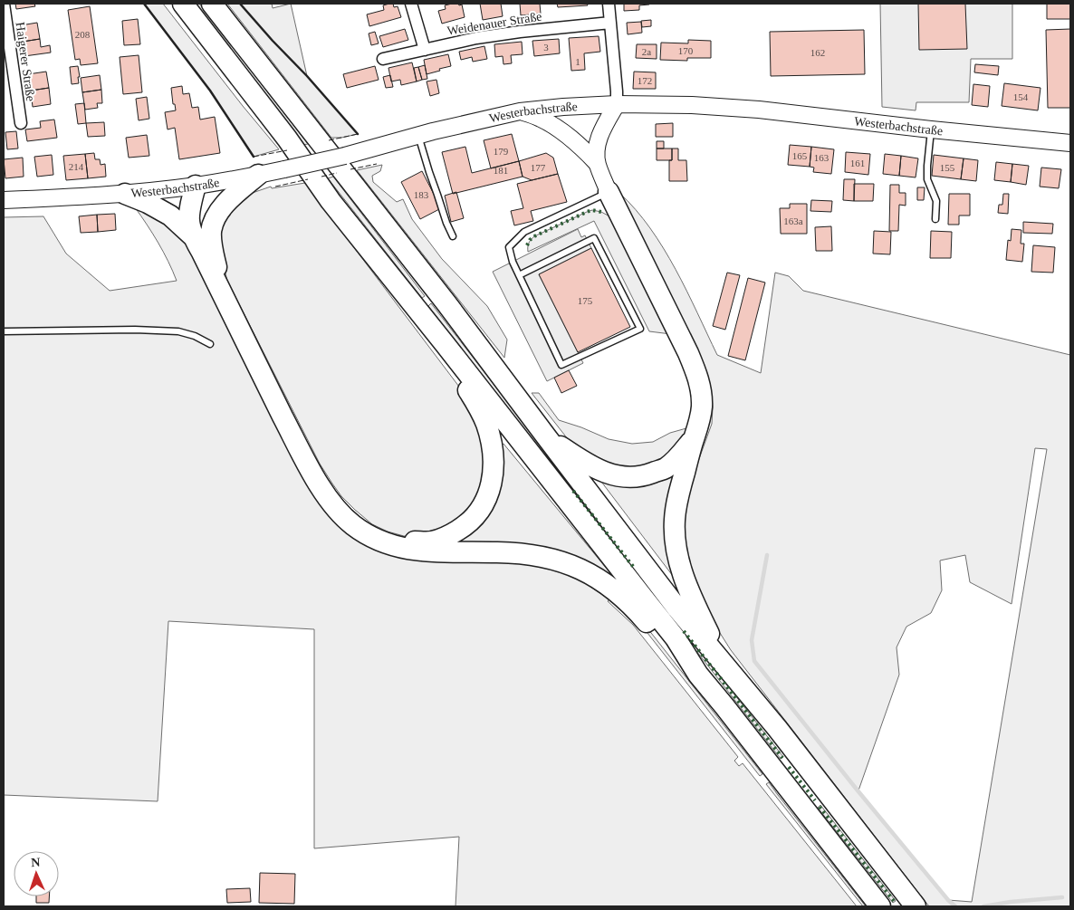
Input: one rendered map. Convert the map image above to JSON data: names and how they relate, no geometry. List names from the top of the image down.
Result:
{
  "streets": {
    "main road": ["Westerbachstraße"],
    "street": ["Weidenauer Straße", "Haigerer Straße"]
  },
  "house_numbers": [
    "208",
    "3",
    "170",
    "2a",
    "162",
    "1",
    "172",
    "154",
    "179",
    "165",
    "163",
    "161",
    "214",
    "177",
    "155",
    "181",
    "183",
    "163a",
    "175"
  ],
  "north": "top"
}
